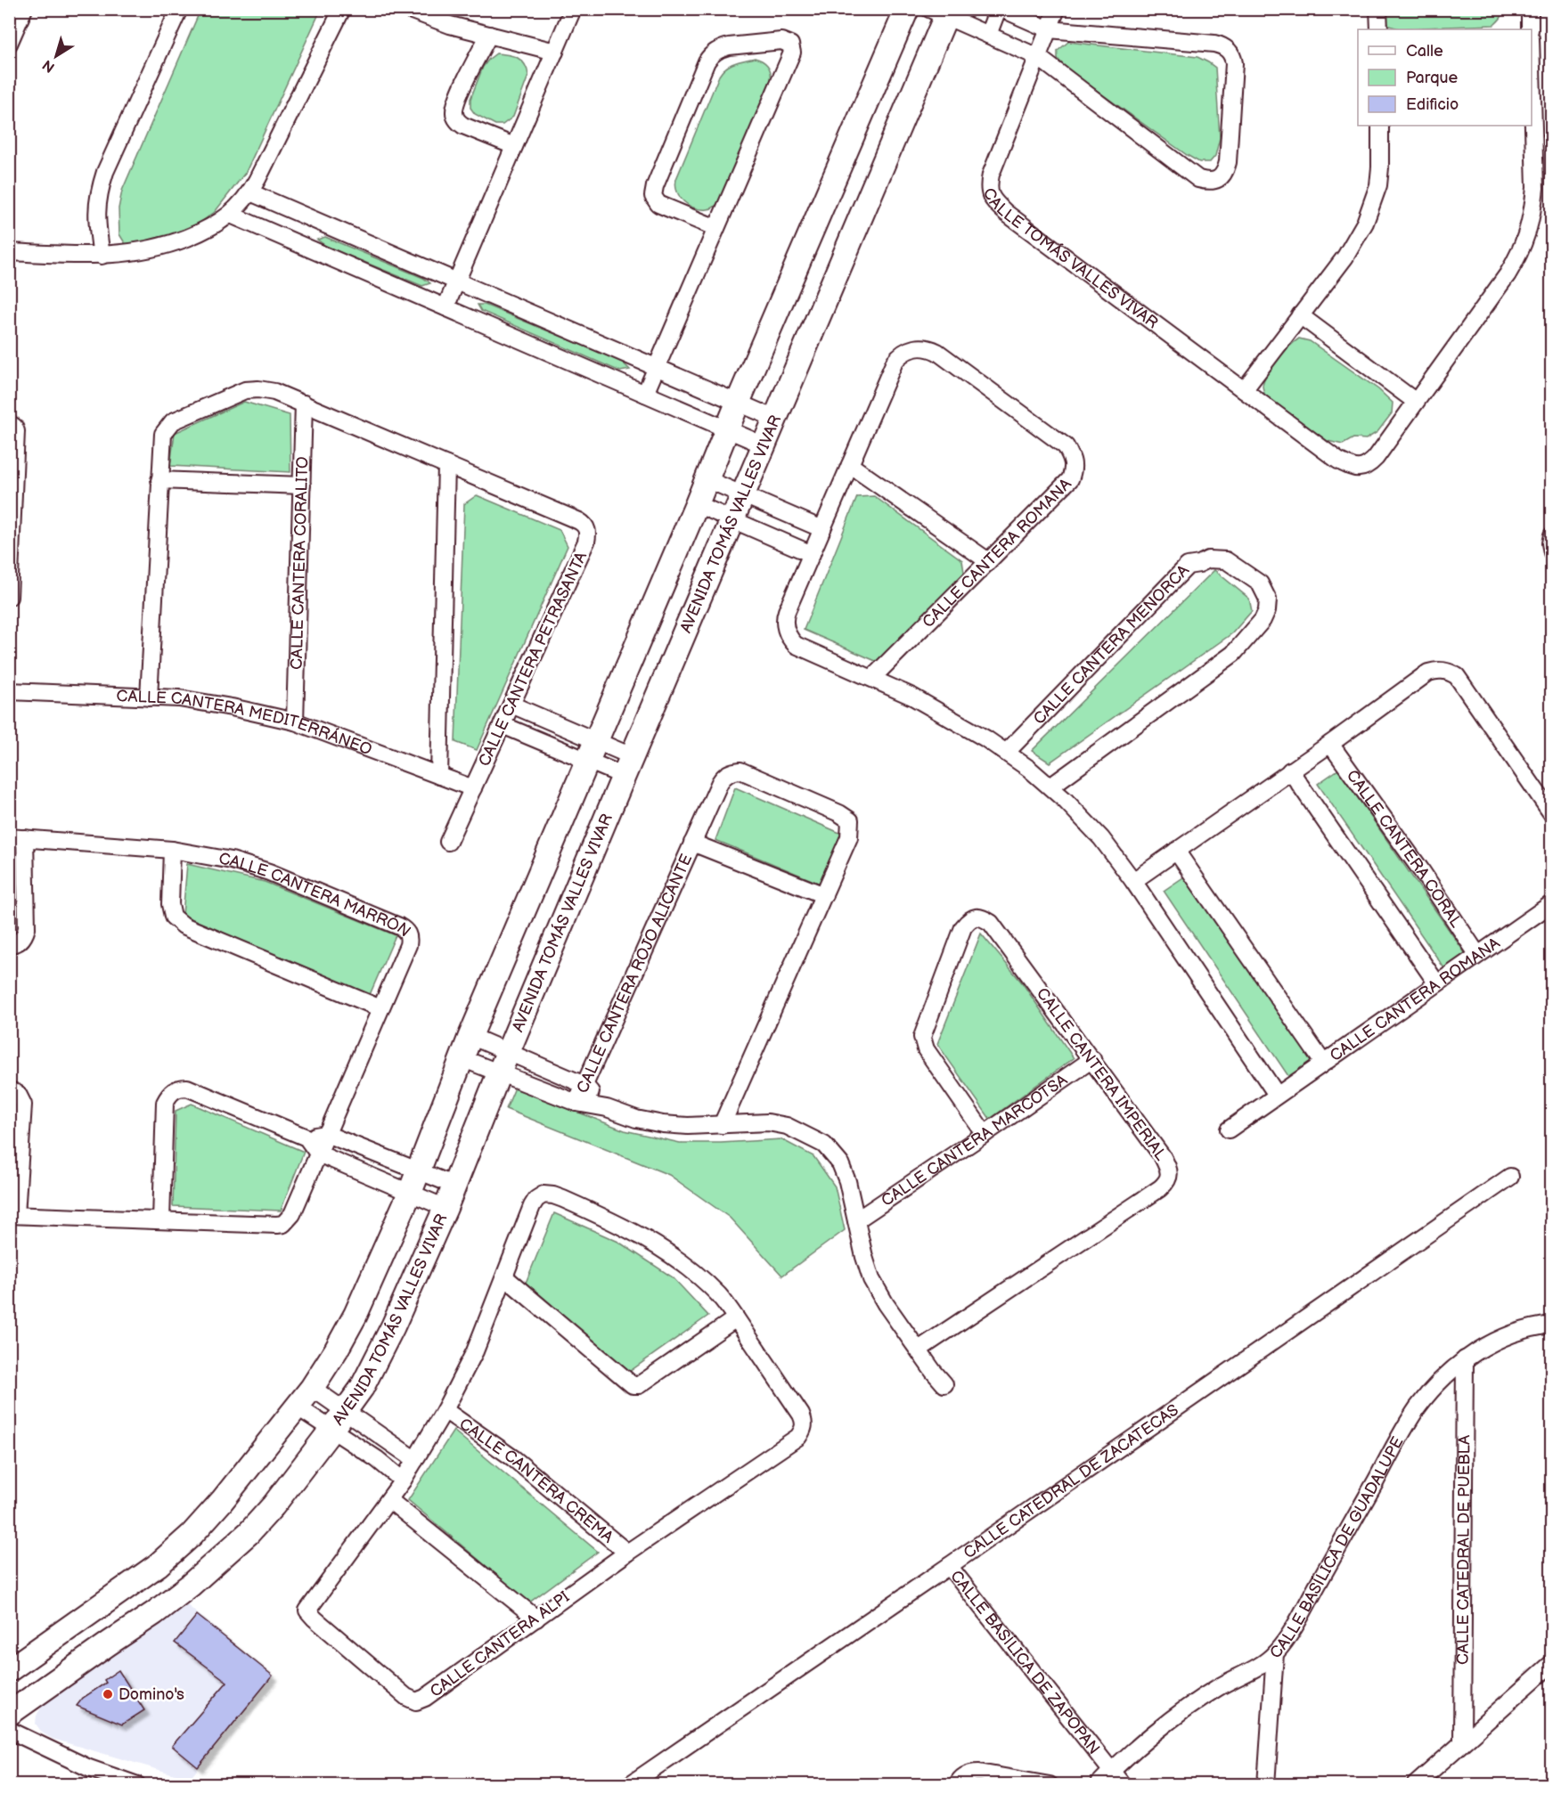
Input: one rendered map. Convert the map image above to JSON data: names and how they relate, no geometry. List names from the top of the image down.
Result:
{
  "streets": {
    "main road": ["AVENIDA TOMÁS VALLES VIVAR"],
    "street": [
      "CALLE TOMÁS VALLES VIVAR",
      "CALLE CANTERA ROMANA",
      "CALLE CANTERA CORALITO",
      "CALLE CANTERA MENORCA",
      "CALLE CANTERA PETRASANTA",
      "CALLE CANTERA MEDITERRÁNEO",
      "CALLE CANTERA CORAL",
      "CALLE CANTERA MARRÓN",
      "CALLE CANTERA ROJO ALICANTE",
      "CALLE CANTERA IMPERIAL",
      "CALLE CANTERA MARCOTSA",
      "CALLE CANTERA CREMA",
      "CALLE CATEDRAL DE ZACATECAS",
      "CALLE BASÍLICA DE GUADALUPE",
      "CALLE CATEDRAL DE PUEBLA",
      "CALLE CANTERA ALPI",
      "CALLE BASÍLICA DE ZAPOPAN"
    ]
  },
  "crossings": [
    ["CALLE CANTERA ROMANA", "CALLE CANTERA MENORCA"],
    ["CALLE CANTERA ROMANA", "CALLE CANTERA CORAL"],
    ["CALLE CANTERA CORALITO", "CALLE CANTERA PETRASANTA"],
    ["CALLE CANTERA CORALITO", "CALLE CANTERA MEDITERRÁNEO"],
    ["CALLE CANTERA PETRASANTA", "CALLE CANTERA MEDITERRÁNEO"],
    ["CALLE CANTERA IMPERIAL", "CALLE CANTERA MARCOTSA"],
    ["CALLE CANTERA CREMA", "CALLE CANTERA ALPI"],
    ["CALLE CATEDRAL DE ZACATECAS", "CALLE BASÍLICA DE ZAPOPAN"],
    ["CALLE BASÍLICA DE GUADALUPE", "CALLE CATEDRAL DE PUEBLA"],
    ["CALLE BASÍLICA DE GUADALUPE", "CALLE BASÍLICA DE ZAPOPAN"]
  ],
  "places": ["Domino's"],
  "legend": ["Calle", "Parque", "Edificio"],
  "north": "bottom left"
}
